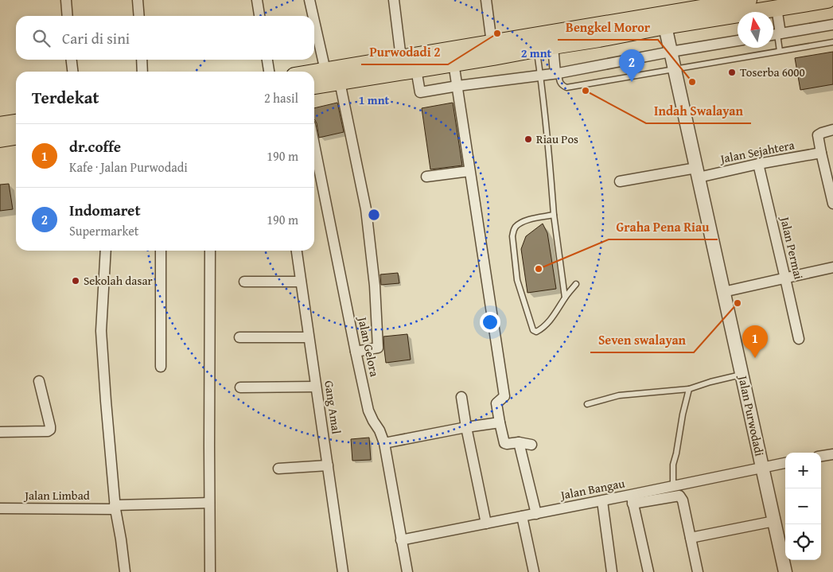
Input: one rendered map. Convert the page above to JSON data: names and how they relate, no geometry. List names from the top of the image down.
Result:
{
  "streets": {
    "street": [
      "Jalan Sejahtera",
      "Jalan Permai",
      "Jalan Gelora",
      "Gang Amal",
      "Jalan Purwodadi",
      "Jalan Bangau",
      "Jalan Limbad"
    ]
  },
  "crossings": [
    ["Jalan Sejahtera", "Jalan Permai"],
    ["Jalan Sejahtera", "Jalan Purwodadi"],
    ["Jalan Gelora", "Jalan Bangau"],
    ["Jalan Purwodadi", "Jalan Bangau"]
  ],
  "places": [
    "Purwodadi 2",
    "Toserba 6000",
    "Bengkel Moror",
    "Indah Swalayan",
    "Riau Pos",
    "Graha Pena Riau",
    "Sekolah dasar",
    "Seven swalayan"
  ],
  "north": "top",
  "page": {
    "search": "Cari di sini",
    "pins": ["2", "1"],
    "heading": ["Terdekat", "2 hasil"],
    "list": [
      {
        "mark": "1",
        "name": "dr.coffe",
        "note": "Kafe · Jalan Purwodadi",
        "value": "190 m"
      },
      {
        "mark": "2",
        "name": "Indomaret",
        "note": "Supermarket",
        "value": "190 m"
      }
    ],
    "map_buttons": ["+", "−"]
  },
  "rings": ["2 mnt", "1 mnt"]
}
